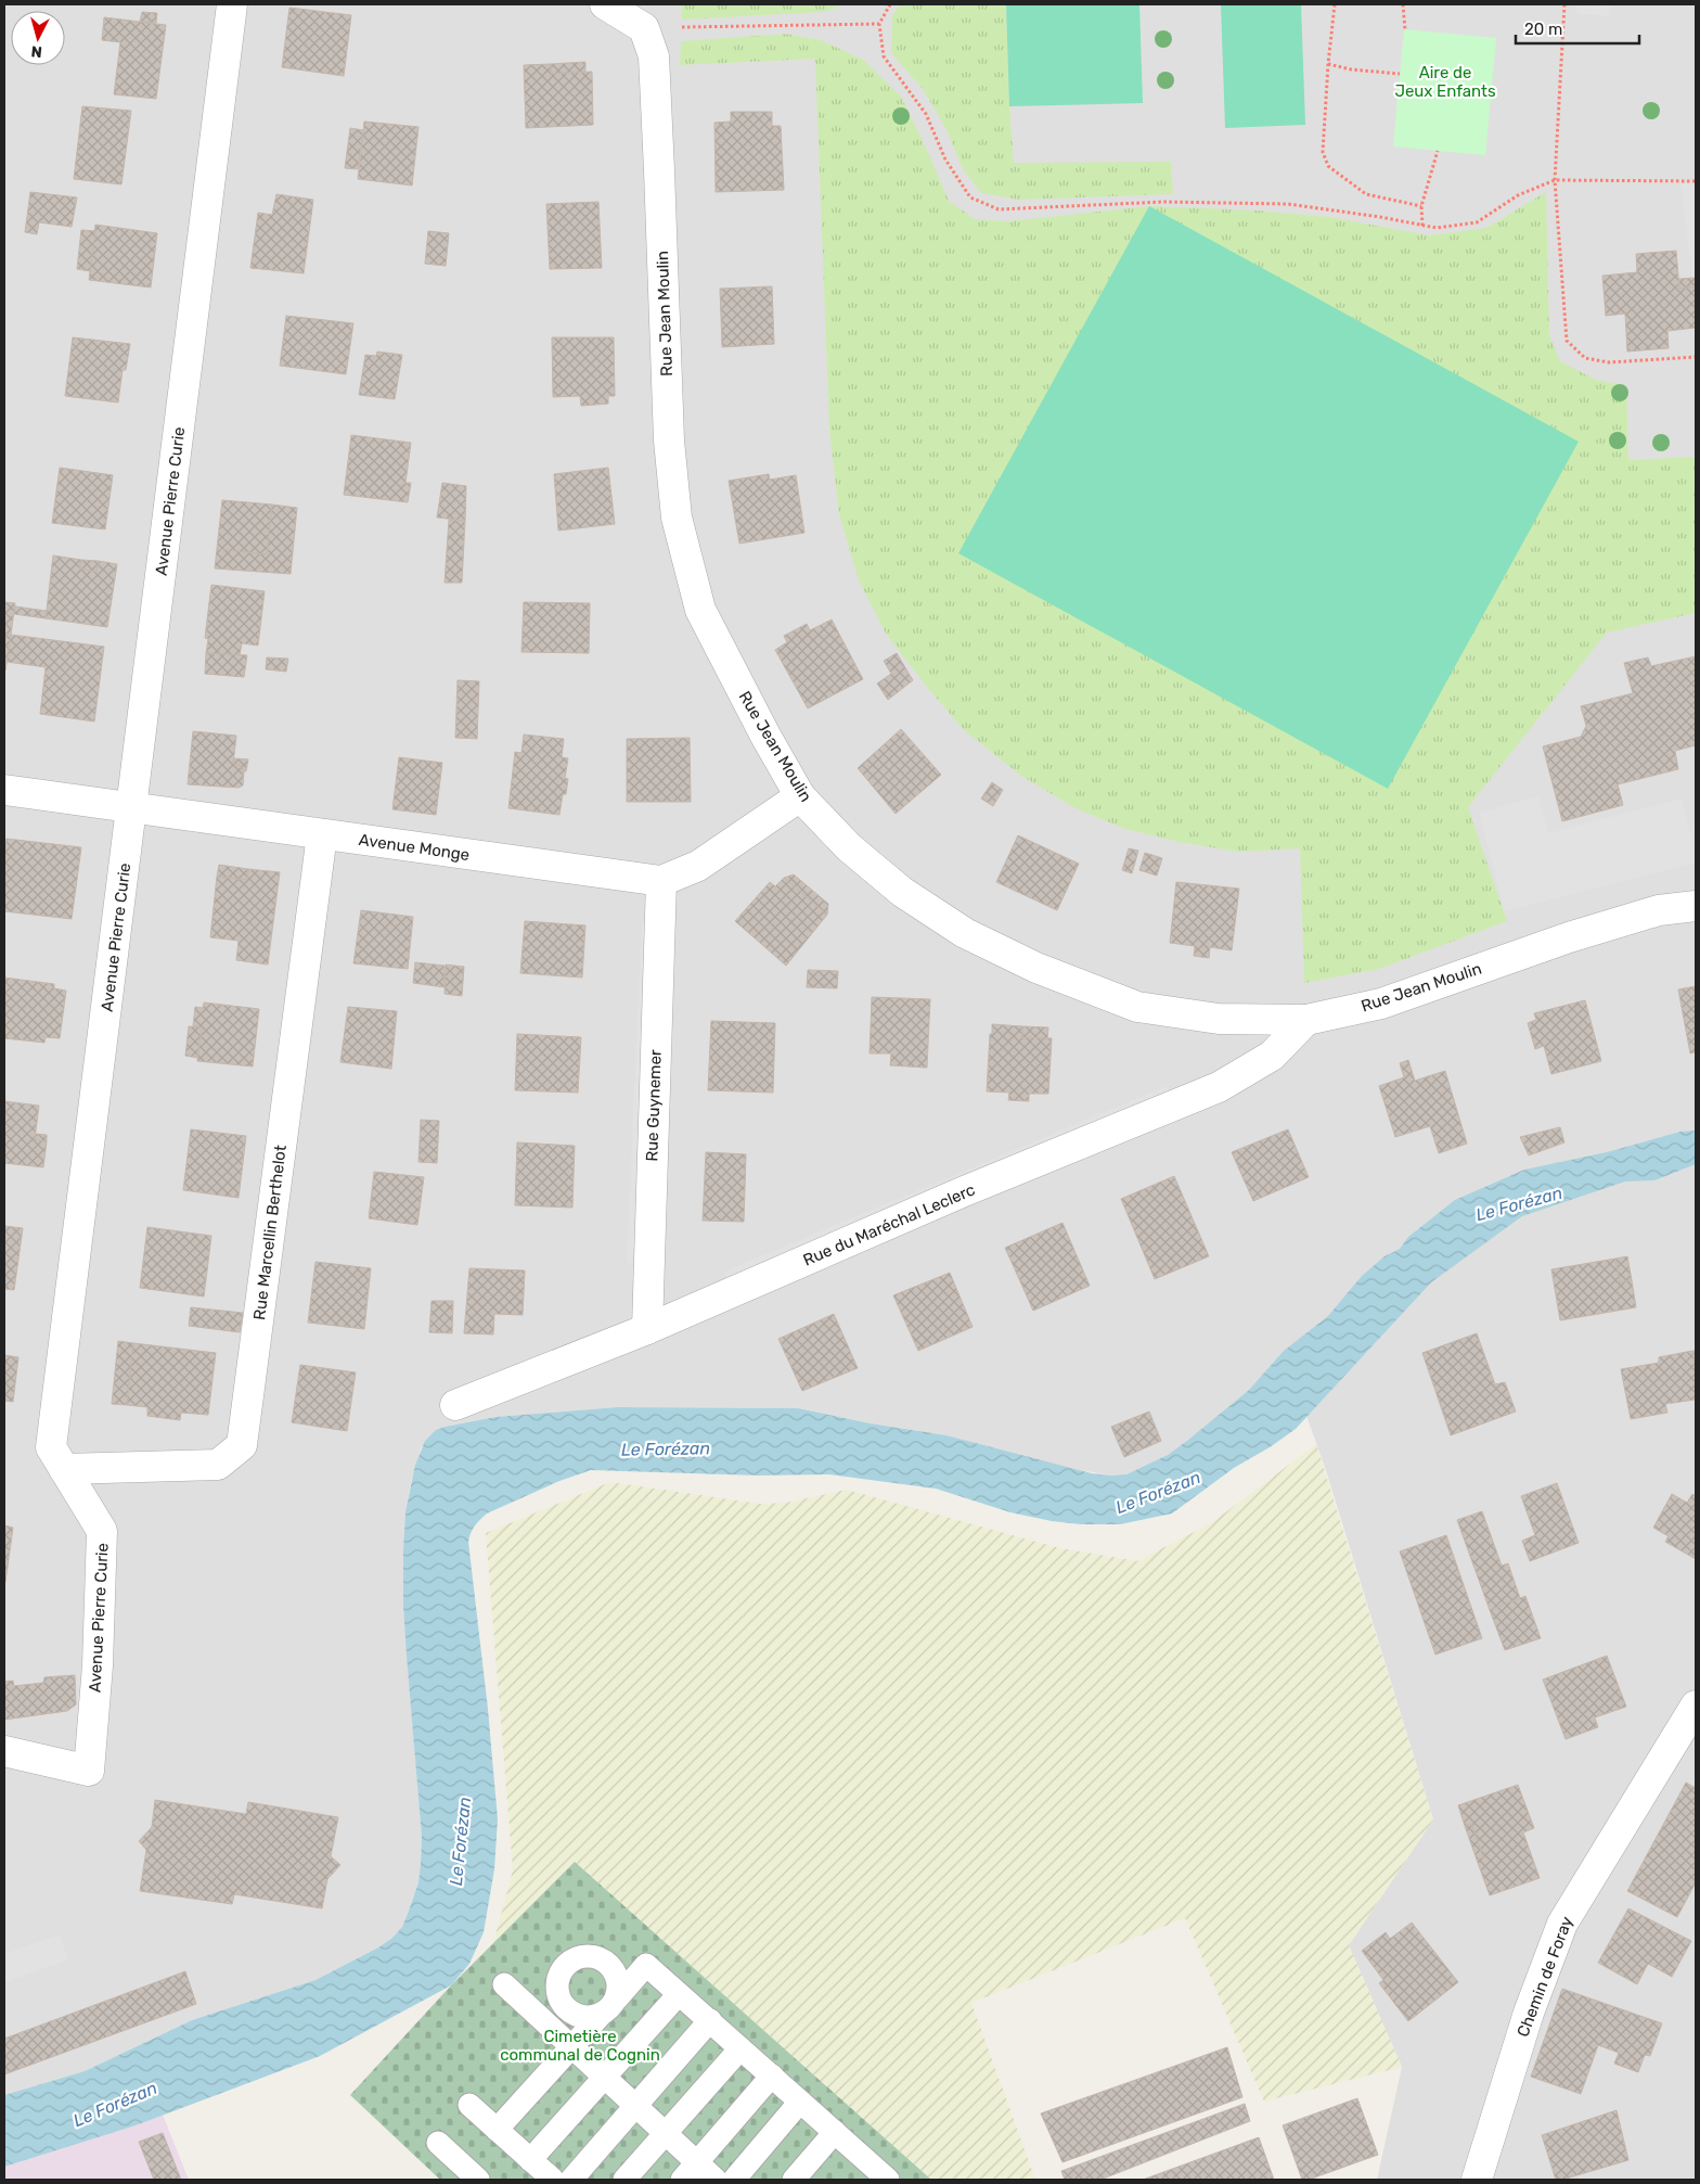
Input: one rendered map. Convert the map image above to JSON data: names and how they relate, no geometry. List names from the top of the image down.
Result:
{
  "streets": {
    "street": [
      "Rue Jean Moulin",
      "Avenue Pierre Curie",
      "Avenue Monge",
      "Rue Guynemer",
      "Rue du Maréchal Leclerc",
      "Rue Marcellin Berthelot",
      "Chemin de Foray"
    ]
  },
  "crossings": [
    ["Rue Jean Moulin", "Rue du Maréchal Leclerc"],
    ["Avenue Pierre Curie", "Avenue Monge"],
    ["Avenue Pierre Curie", "Rue Marcellin Berthelot"],
    ["Avenue Monge", "Rue Guynemer"],
    ["Avenue Monge", "Rue Marcellin Berthelot"],
    ["Rue Guynemer", "Rue du Maréchal Leclerc"]
  ],
  "water": ["Le Forézan"],
  "parks": ["Aire de Jeux Enfants", "Cimetière communal de Cognin"],
  "scale_bar": "20 m",
  "north": "bottom"
}
